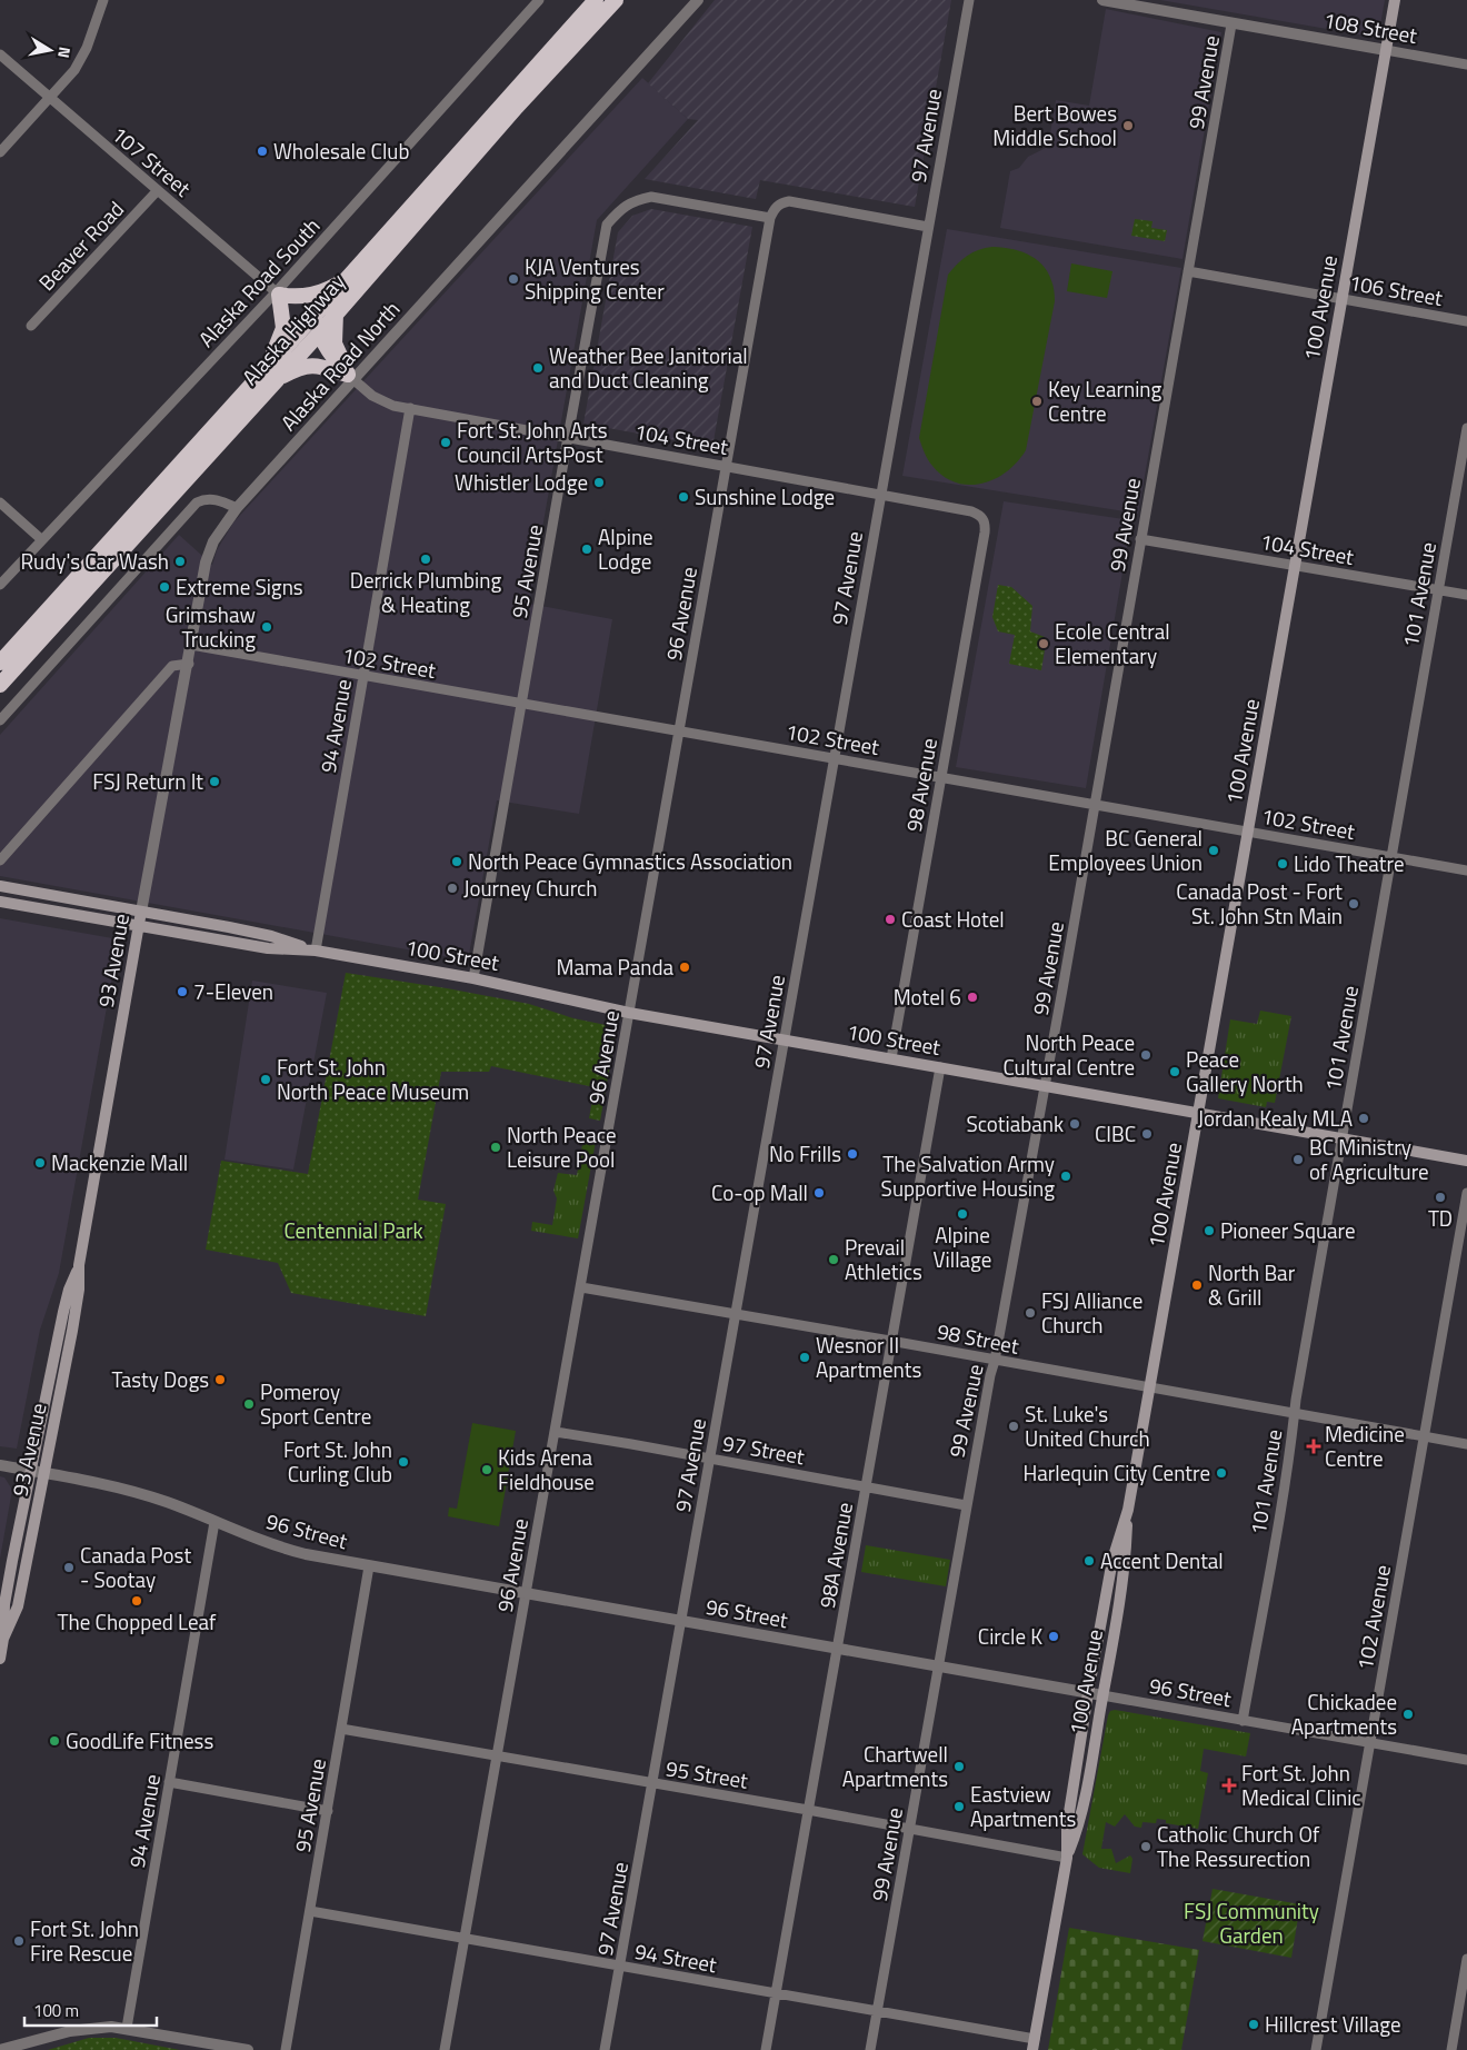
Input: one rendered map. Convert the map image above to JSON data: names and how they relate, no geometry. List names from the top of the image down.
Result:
{
  "streets": {
    "highway": ["Alaska Highway"],
    "main road": ["100 Avenue", "100 Street", "93 Avenue"],
    "street": [
      "108 Street",
      "99 Avenue",
      "97 Avenue",
      "107 Street",
      "Beaver Road",
      "Alaska Road South",
      "106 Street",
      "Alaska Road North",
      "104 Street",
      "95 Avenue",
      "101 Avenue",
      "96 Avenue",
      "102 Street",
      "94 Avenue",
      "98 Avenue",
      "98 Street",
      "97 Street",
      "96 Street",
      "98A Avenue",
      "102 Avenue",
      "95 Street",
      "94 Street"
    ]
  },
  "crossings": [
    ["108 Street", "99 Avenue"],
    ["108 Street", "100 Avenue"],
    ["99 Avenue", "106 Street"],
    ["99 Avenue", "104 Street"],
    ["99 Avenue", "102 Street"],
    ["99 Avenue", "100 Street"],
    ["99 Avenue", "98 Street"],
    ["99 Avenue", "97 Street"],
    ["99 Avenue", "96 Street"],
    ["99 Avenue", "95 Street"],
    ["99 Avenue", "94 Street"],
    ["97 Avenue", "104 Street"],
    ["97 Avenue", "96 Avenue"],
    ["97 Avenue", "102 Street"],
    ["97 Avenue", "100 Street"],
    ["97 Avenue", "98 Street"],
    ["97 Avenue", "97 Street"],
    ["97 Avenue", "96 Street"],
    ["97 Avenue", "95 Street"],
    ["97 Avenue", "94 Street"],
    ["107 Street", "Beaver Road"],
    ["107 Street", "Alaska Road South"],
    ["106 Street", "100 Avenue"],
    ["100 Avenue", "104 Street"],
    ["100 Avenue", "102 Street"],
    ["100 Avenue", "100 Street"],
    ["100 Avenue", "98 Street"],
    ["100 Avenue", "96 Street"],
    ["100 Avenue", "95 Street"],
    ["100 Avenue", "94 Street"],
    ["Alaska Road North", "104 Street"],
    ["Alaska Road North", "93 Avenue"],
    ["104 Street", "95 Avenue"],
    ["104 Street", "101 Avenue"],
    ["104 Street", "96 Avenue"],
    ["104 Street", "94 Avenue"],
    ["104 Street", "98 Avenue"],
    ["95 Avenue", "96 Avenue"],
    ["95 Avenue", "102 Street"],
    ["95 Avenue", "100 Street"],
    ["95 Avenue", "96 Street"],
    ["95 Avenue", "95 Street"],
    ["95 Avenue", "94 Street"],
    ["101 Avenue", "102 Street"],
    ["101 Avenue", "100 Street"],
    ["101 Avenue", "98 Street"],
    ["101 Avenue", "96 Street"],
    ["96 Avenue", "102 Street"],
    ["96 Avenue", "100 Street"],
    ["96 Avenue", "98 Street"],
    ["96 Avenue", "97 Street"],
    ["96 Avenue", "96 Street"],
    ["96 Avenue", "95 Street"],
    ["96 Avenue", "94 Street"],
    ["102 Street", "94 Avenue"],
    ["102 Street", "98 Avenue"],
    ["102 Street", "93 Avenue"],
    ["94 Avenue", "100 Street"],
    ["94 Avenue", "96 Street"],
    ["98 Avenue", "100 Street"],
    ["100 Street", "93 Avenue"],
    ["100 Street", "98A Avenue"],
    ["93 Avenue", "96 Street"],
    ["98 Street", "98A Avenue"],
    ["98 Street", "102 Avenue"],
    ["97 Street", "98A Avenue"],
    ["96 Street", "98A Avenue"],
    ["96 Street", "102 Avenue"],
    ["98A Avenue", "95 Street"],
    ["98A Avenue", "94 Street"]
  ],
  "parks": ["Centennial Park", "FSJ Community Garden"],
  "places": {
    "other": [
      "Bert Bowes Middle School",
      "Wholesale Club",
      "KJA Ventures Shipping Center",
      "Weather Bee Janitorial and Duct Cleaning",
      "Key Learning Centre",
      "Fort St. John Arts Council ArtsPost",
      "Whistler Lodge",
      "Sunshine Lodge",
      "Alpine Lodge",
      "Derrick Plumbing & Heating",
      "Rudy's Car Wash",
      "Extreme Signs",
      "Grimshaw Trucking",
      "Ecole Central Elementary",
      "FSJ Return It",
      "BC General Employees Union",
      "North Peace Gymnastics Association",
      "Lido Theatre",
      "Journey Church",
      "Canada Post - Fort St. John Stn Main",
      "Coast Hotel",
      "Mama Panda",
      "7-Eleven",
      "Motel 6",
      "North Peace Cultural Centre",
      "Peace Gallery North",
      "Fort St. John North Peace Museum",
      "Jordan Kealy MLA",
      "Scotiabank",
      "CIBC",
      "North Peace Leisure Pool",
      "No Frills",
      "BC Ministry of Agriculture",
      "Mackenzie Mall",
      "The Salvation Army Supportive Housing",
      "Co-op Mall",
      "TD",
      "Alpine Village",
      "Pioneer Square",
      "Prevail Athletics",
      "North Bar & Grill",
      "FSJ Alliance Church",
      "Wesnor II Apartments",
      "Tasty Dogs",
      "Pomeroy Sport Centre",
      "St. Luke's United Church",
      "Fort St. John Curling Club",
      "Kids Arena Fieldhouse",
      "Harlequin City Centre",
      "Accent Dental",
      "Canada Post - Sootay",
      "The Chopped Leaf",
      "Circle K",
      "Chickadee Apartments",
      "GoodLife Fitness",
      "Chartwell Apartments",
      "Eastview Apartments",
      "Catholic Church Of The Ressurection",
      "Fort St. John Fire Rescue",
      "Hillcrest Village"
    ],
    "health": ["Medicine Centre", "Fort St. John Medical Clinic"]
  },
  "scale_bar": "100 m",
  "north": "right"
}
